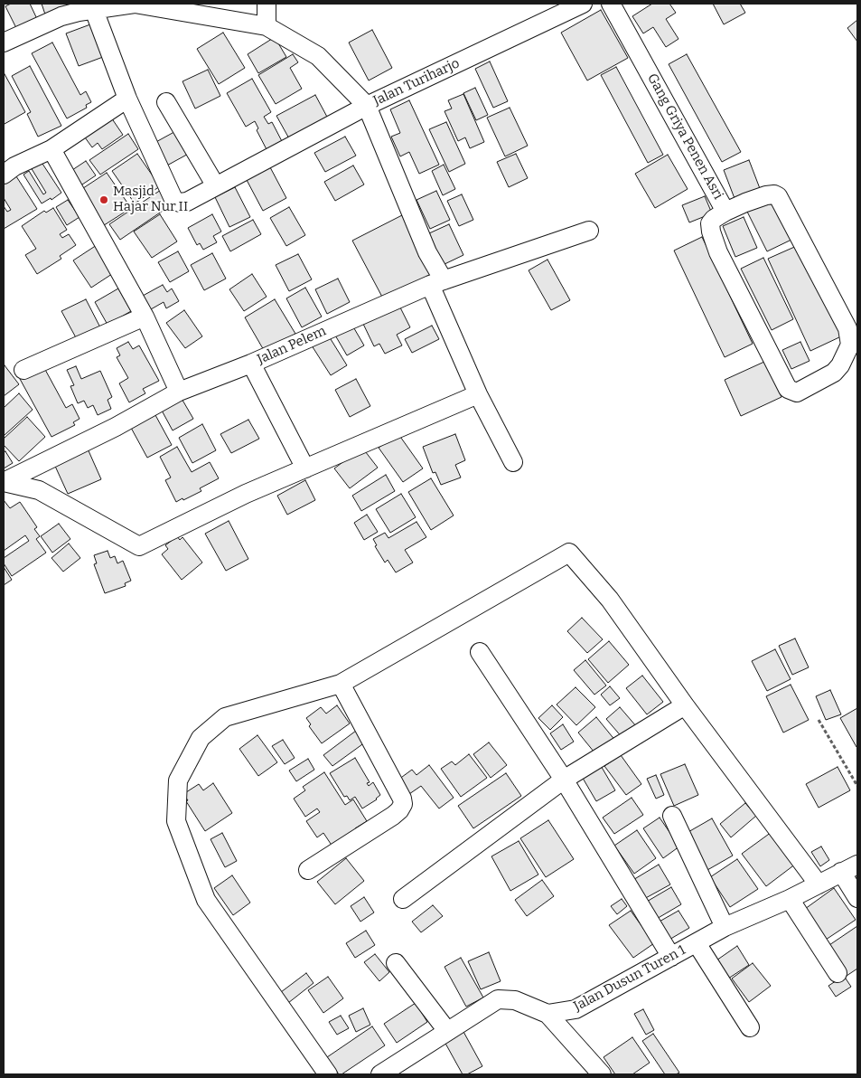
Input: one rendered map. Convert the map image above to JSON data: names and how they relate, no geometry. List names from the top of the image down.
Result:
{
  "streets": {
    "street": [
      "Jalan Turiharjo",
      "Gang Griya Penen Asri",
      "Jalan Pelem",
      "Jalan Dusun Turen 1"
    ]
  },
  "places": ["Masjid Hajar Nur II"]
}
